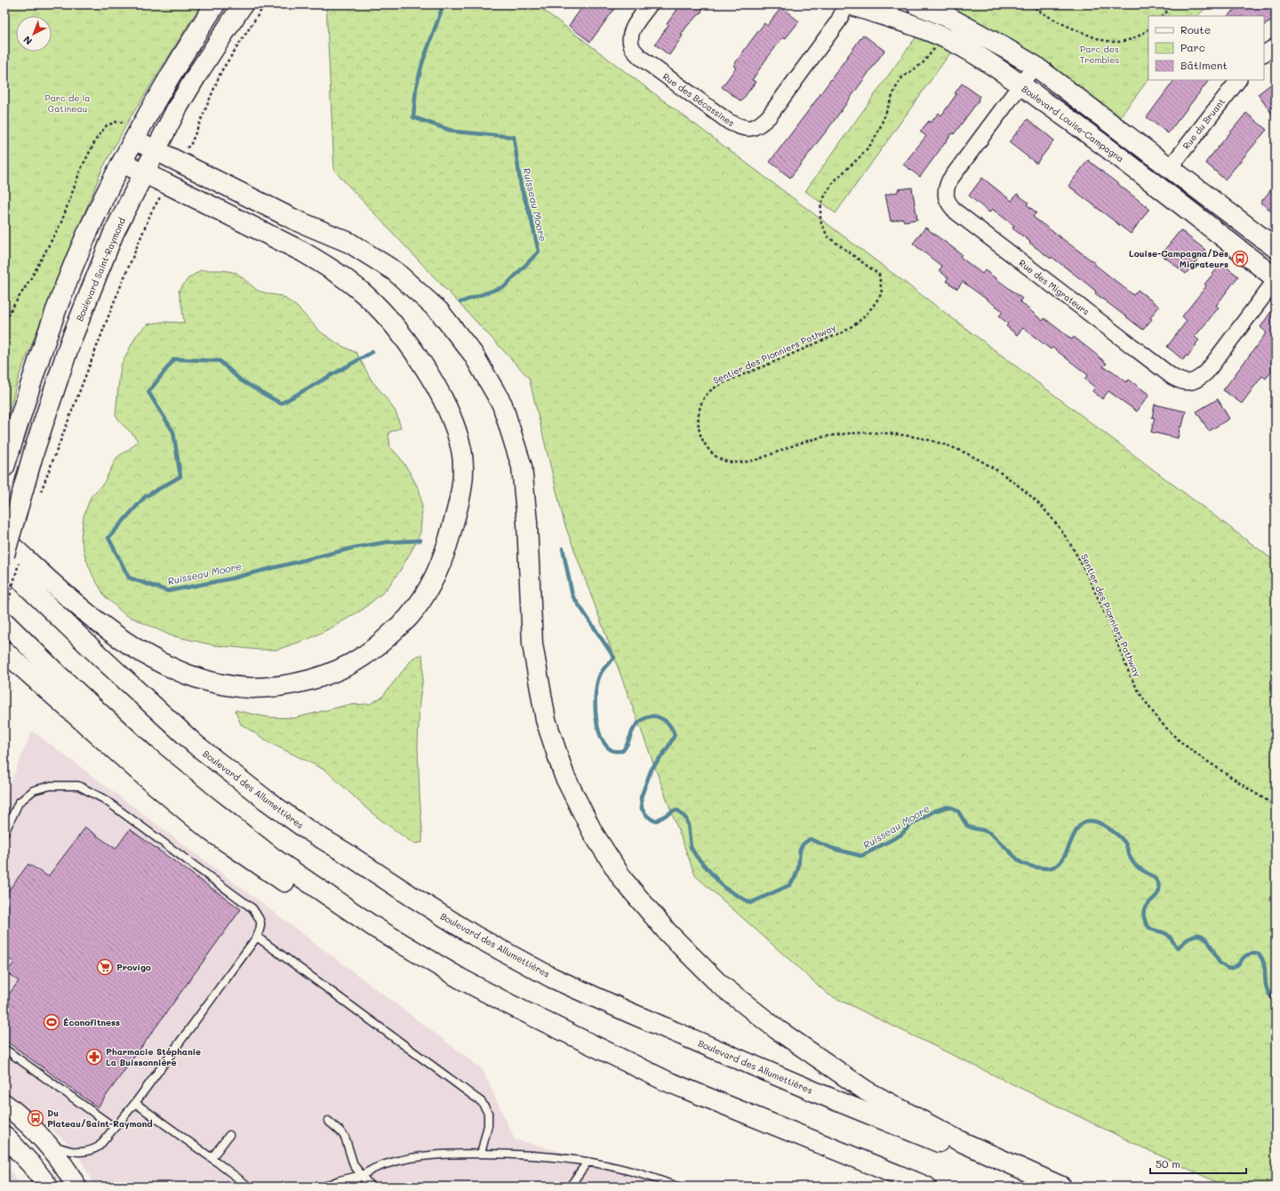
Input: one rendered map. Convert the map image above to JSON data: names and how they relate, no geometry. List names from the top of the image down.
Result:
{
  "streets": {
    "main road": ["Boulevard Louise-Campagna", "Boulevard Saint-Raymond", "Boulevard des Allumettières"],
    "street": ["Rue des Bécassines", "Rue du Bruant", "Rue des Migrateurs"],
    "path": ["Sentier des Pionniers Pathway"]
  },
  "crossings": [
    ["Boulevard Louise-Campagna", "Rue des Migrateurs"],
    ["Boulevard Saint-Raymond", "Boulevard des Allumettières"]
  ],
  "water": ["Ruisseau Moore"],
  "parks": ["Parc des Trembles", "Parc de la Gatineau"],
  "places": {
    "bus stop": ["Louise-Campagna/Des Migrateurs", "Du Plateau/Saint-Raymond"],
    "supermarket": ["Provigo"],
    "sports": ["Éconofitness"],
    "pharmacy": ["Pharmacie Stéphanie La Buissonnière"]
  },
  "legend": ["Route", "Parc", "Bâtiment"],
  "scale_bar": "50 m",
  "north": "bottom left"
}
